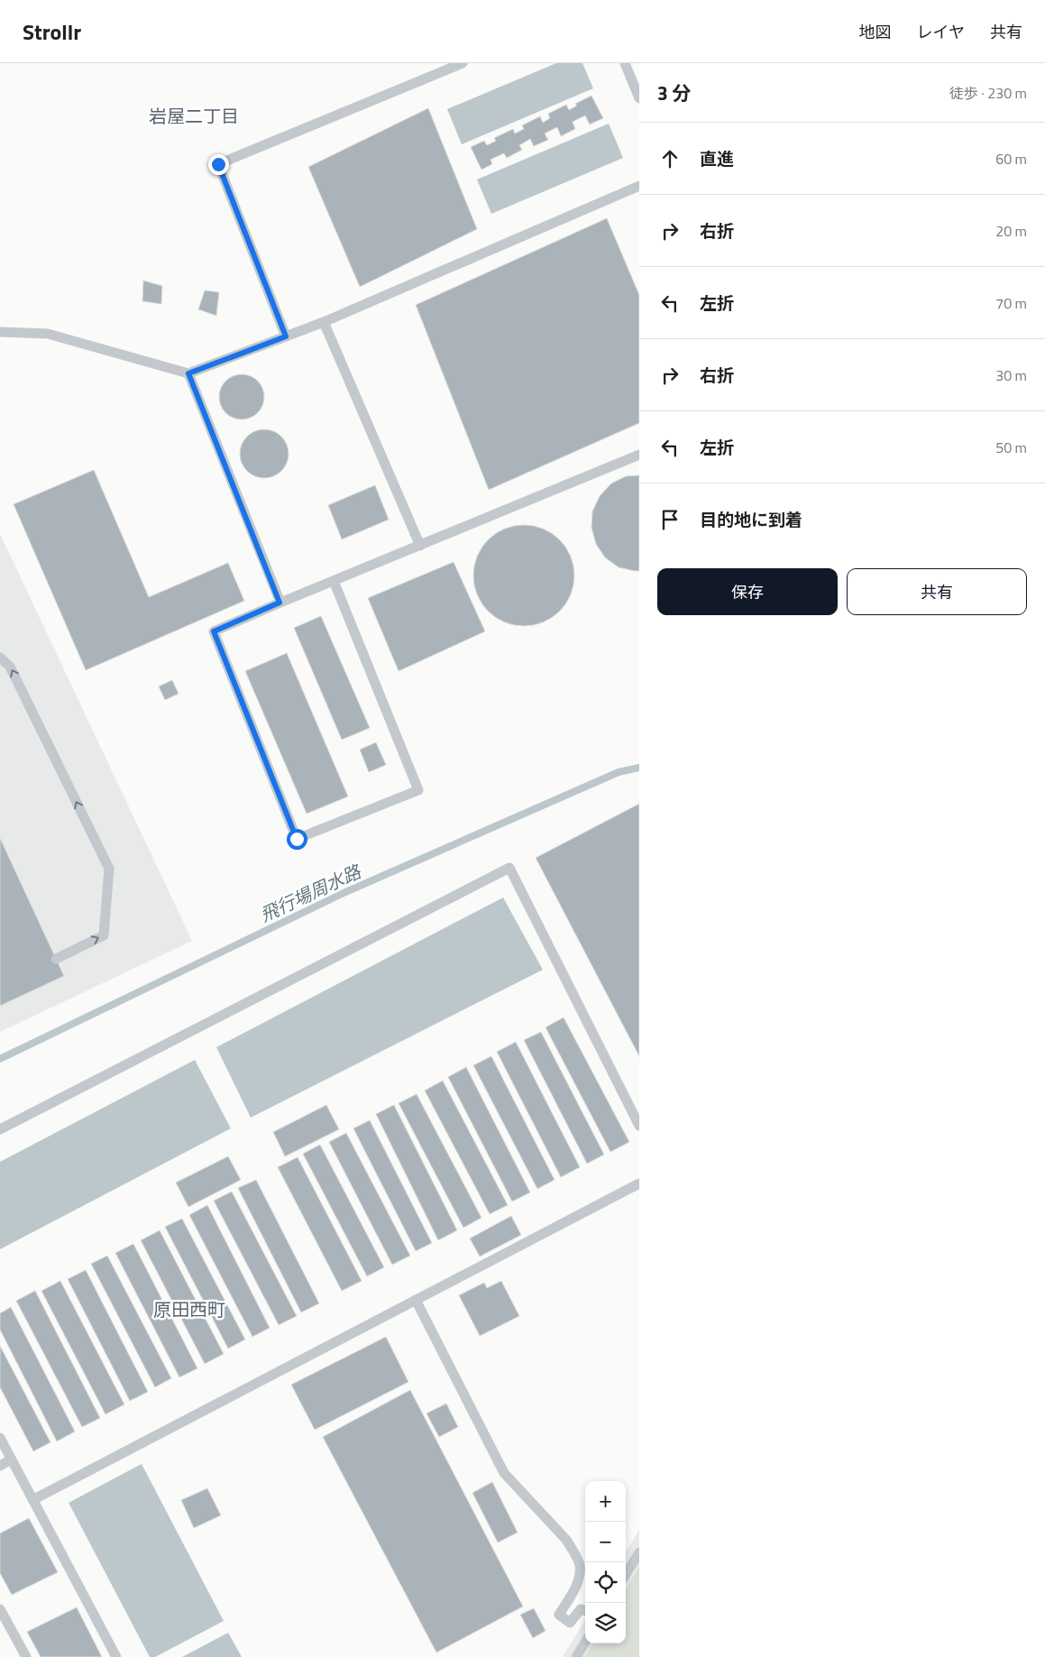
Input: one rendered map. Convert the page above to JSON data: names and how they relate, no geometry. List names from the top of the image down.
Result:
{
  "districts": ["岩屋二丁目", "原田西町"],
  "water": ["飛行場周水路"],
  "page": {
    "header": "Strollr",
    "nav": ["地図", "レイヤ", "共有"],
    "heading": ["3 分", "徒歩 · 230 m"],
    "list": [
      ["直進", "60 m"],
      ["右折", "20 m"],
      ["左折", "70 m"],
      ["右折", "30 m"],
      ["左折", "50 m"],
      "目的地に到着"
    ],
    "buttons": ["保存", "共有"],
    "map_buttons": ["+", "−"]
  }
}
